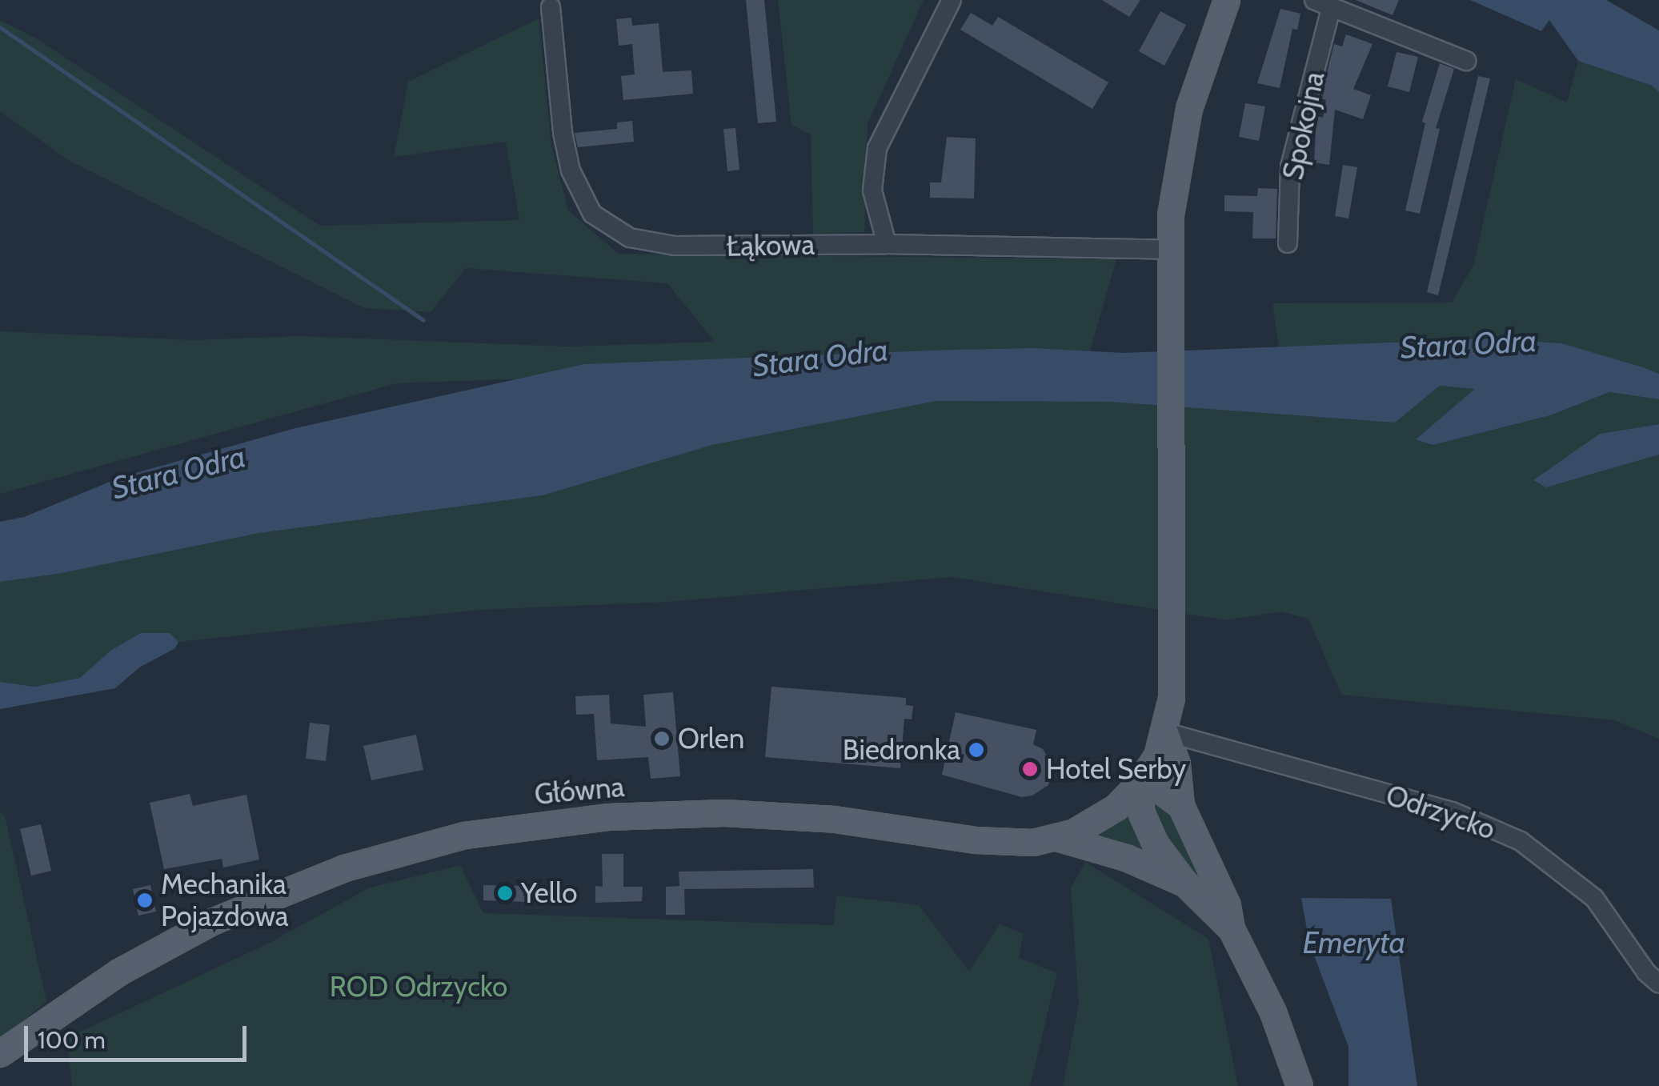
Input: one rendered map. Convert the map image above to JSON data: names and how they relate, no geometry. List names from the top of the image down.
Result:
{
  "streets": {
    "main road": ["Główna"],
    "street": ["Spokojna", "Łąkowa", "Odrzycko"]
  },
  "crossings": [
    ["Główna", "Odrzycko"]
  ],
  "water": ["Stara Odra", "Emeryta"],
  "parks": ["ROD Odrzycko"],
  "places": [
    "Orlen",
    "Biedronka",
    "Hotel Serby",
    "Yello",
    "Mechanika Pojazdowa"
  ],
  "scale_bar": "100 m"
}
